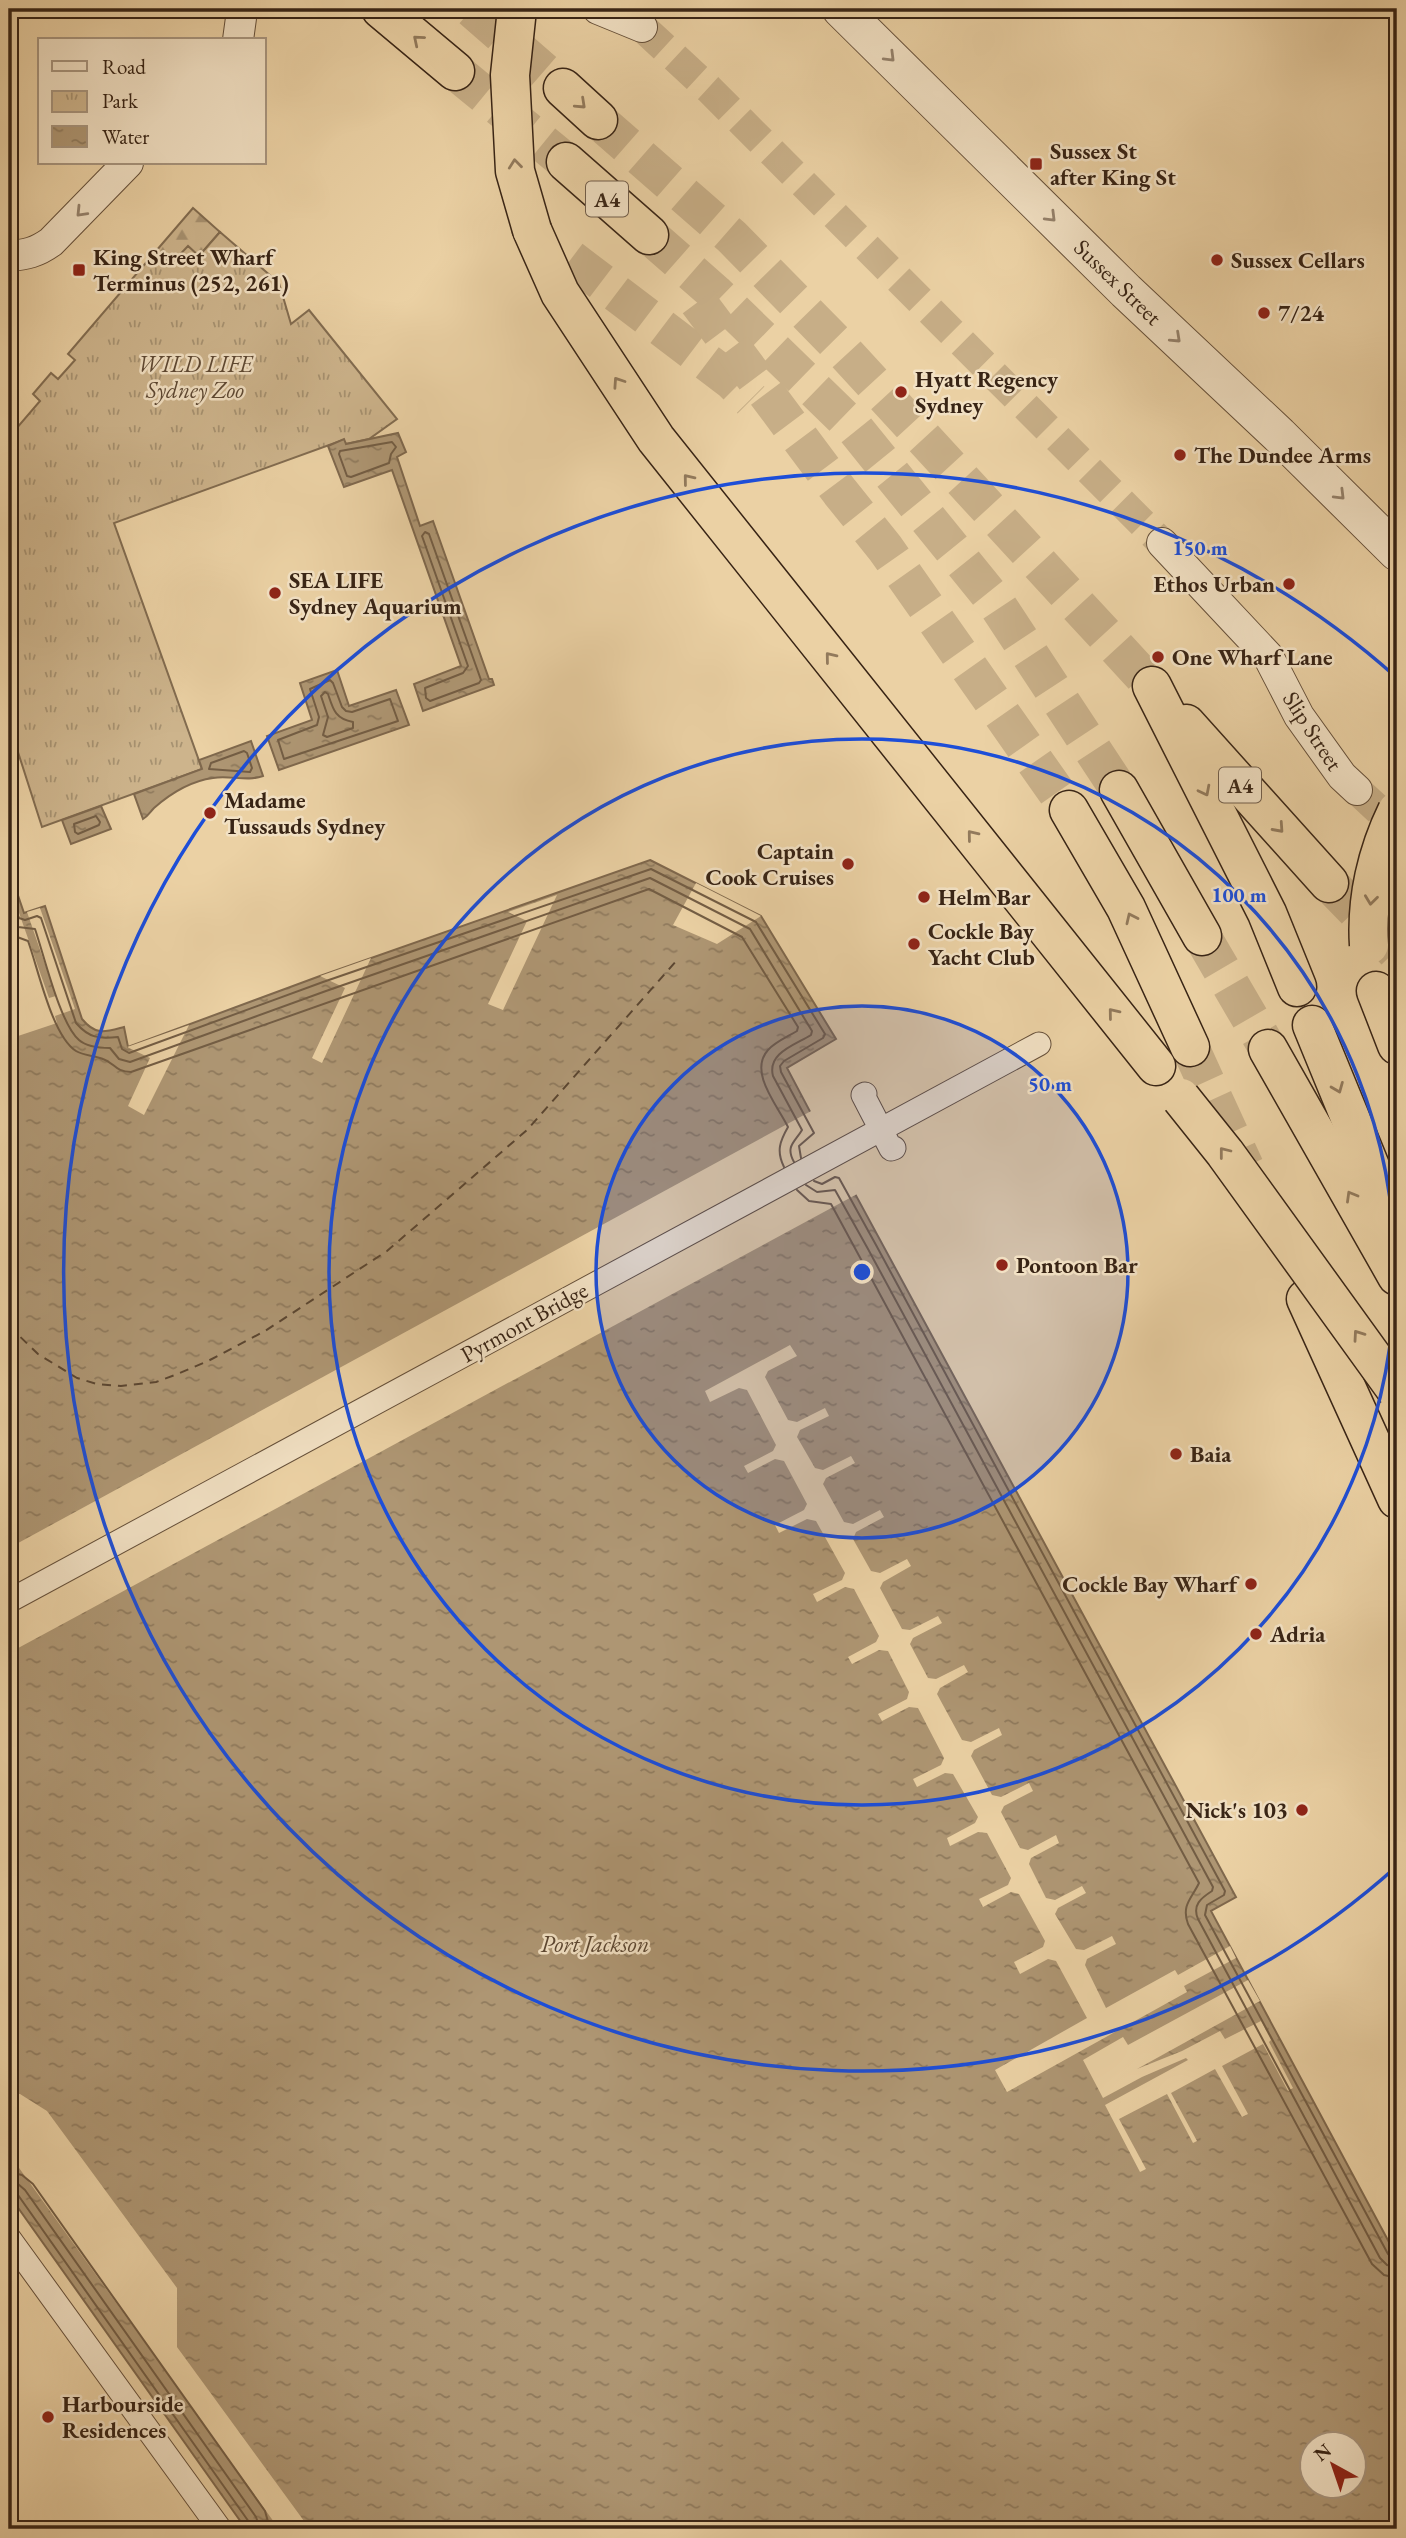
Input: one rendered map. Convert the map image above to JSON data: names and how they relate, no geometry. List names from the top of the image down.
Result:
{
  "streets": {
    "highway": ["A4"],
    "street": ["Sussex Street", "Slip Street", "Pyrmont Bridge"]
  },
  "one_way": ["Sussex Street"],
  "water": ["Port Jackson"],
  "parks": ["WILD LIFE Sydney Zoo"],
  "places": {
    "transit": ["Sussex St after King St", "King Street Wharf Terminus (252, 261)"],
    "other": [
      "Sussex Cellars",
      "7/24",
      "Hyatt Regency Sydney",
      "The Dundee Arms",
      "Ethos Urban",
      "SEA LIFE Sydney Aquarium",
      "One Wharf Lane",
      "Madame Tussauds Sydney",
      "Captain Cook Cruises",
      "Helm Bar",
      "Cockle Bay Yacht Club",
      "Pontoon Bar",
      "Baia",
      "Cockle Bay Wharf",
      "Adria",
      "Nick's 103",
      "Harbourside Residences"
    ]
  },
  "legend": ["Road", "Park", "Water"],
  "north": "top left",
  "rings": ["150 m", "100 m", "50 m"]
}
